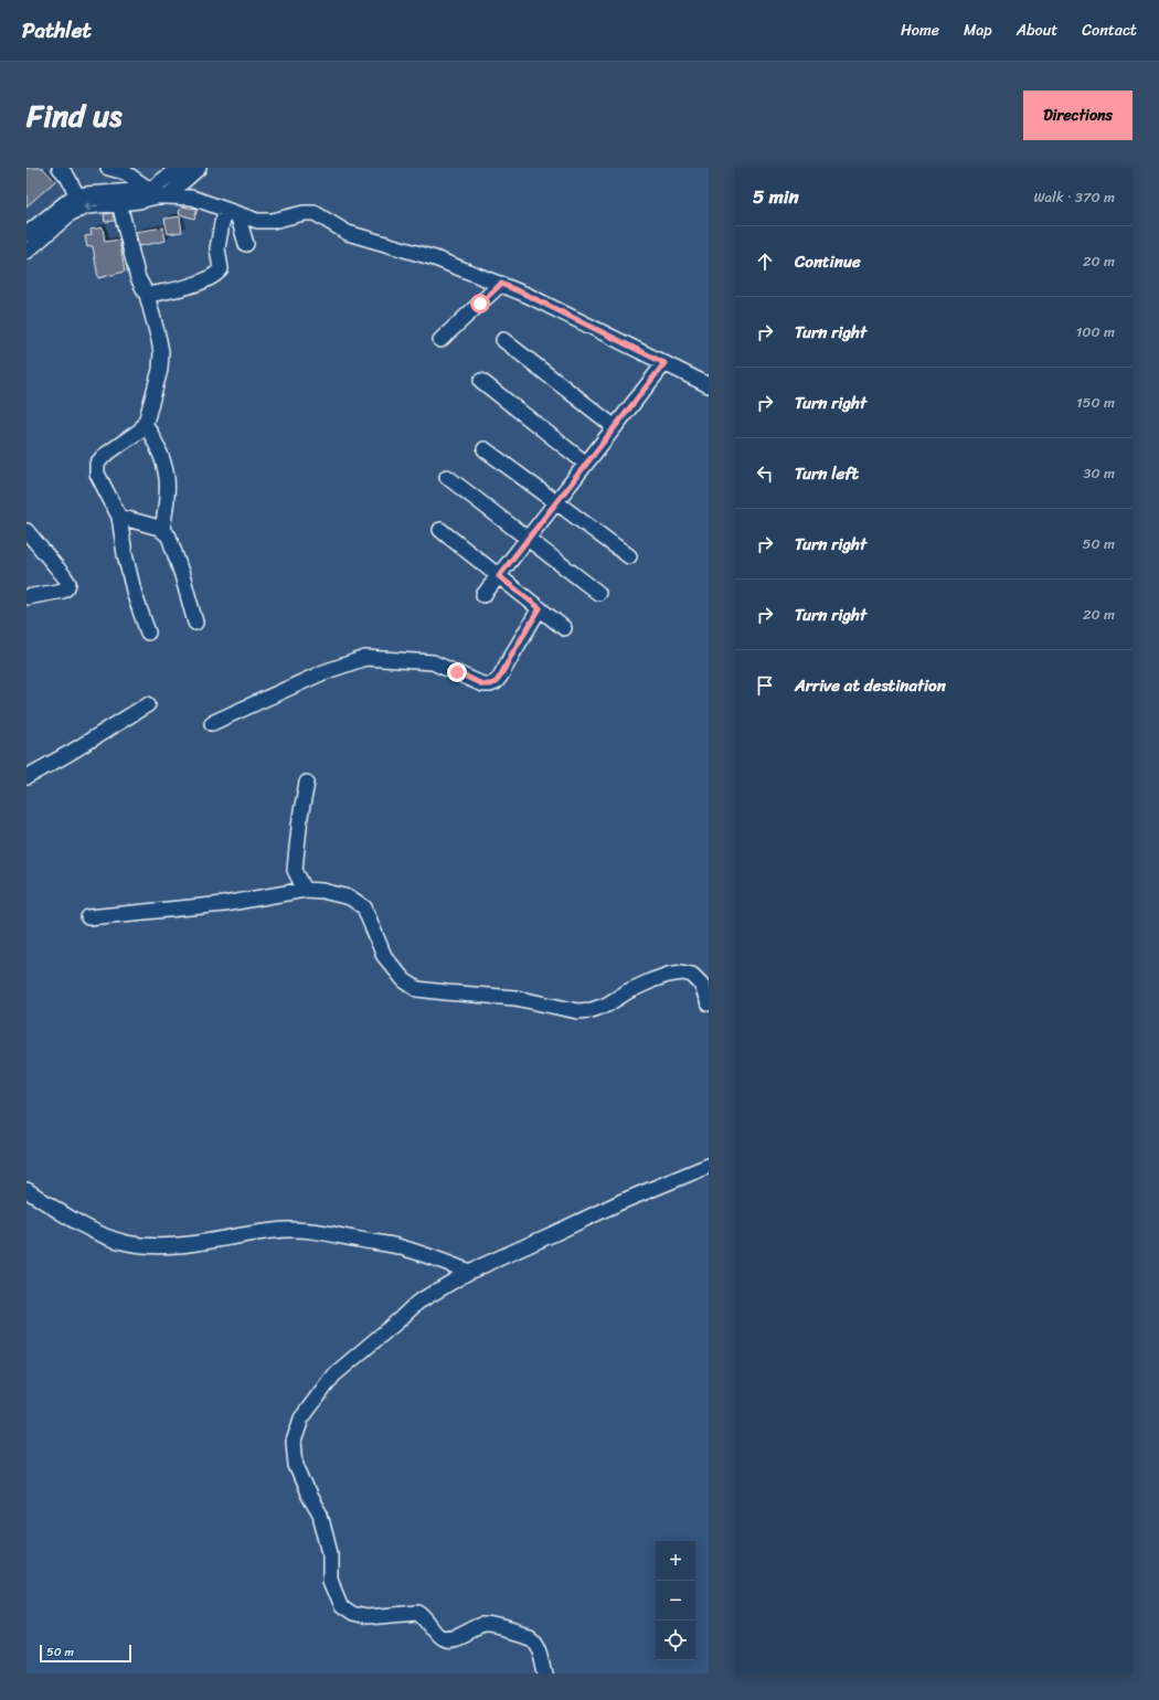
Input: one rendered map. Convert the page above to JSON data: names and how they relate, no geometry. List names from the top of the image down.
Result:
{
  "scale_bar": "50 m",
  "page": {
    "header": "Pathlet",
    "nav": [
      "Home",
      "Map",
      "About",
      "Contact"
    ],
    "title": "Find us",
    "buttons": "Directions",
    "heading": ["5 min", "Walk · 370 m"],
    "list": [
      ["Continue", "20 m"],
      ["Turn right", "100 m"],
      ["Turn right", "150 m"],
      ["Turn left", "30 m"],
      ["Turn right", "50 m"],
      ["Turn right", "20 m"],
      "Arrive at destination"
    ],
    "map_buttons": ["+", "−"],
    "scale": "50 m"
  }
}
